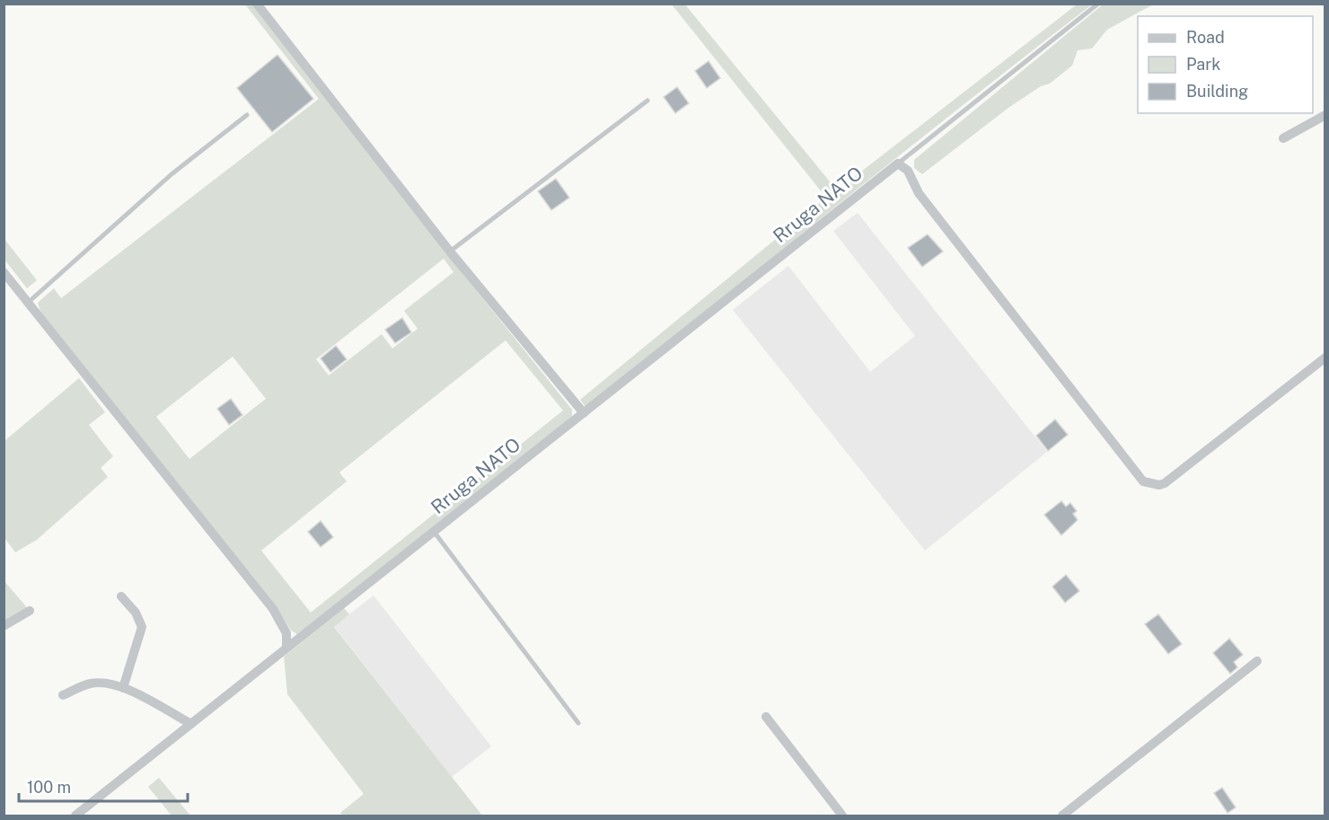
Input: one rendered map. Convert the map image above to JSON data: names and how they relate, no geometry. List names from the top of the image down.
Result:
{
  "streets": {
    "street": ["Rruga NATO"]
  },
  "legend": ["Road", "Park", "Building"],
  "scale_bar": "100 m"
}
